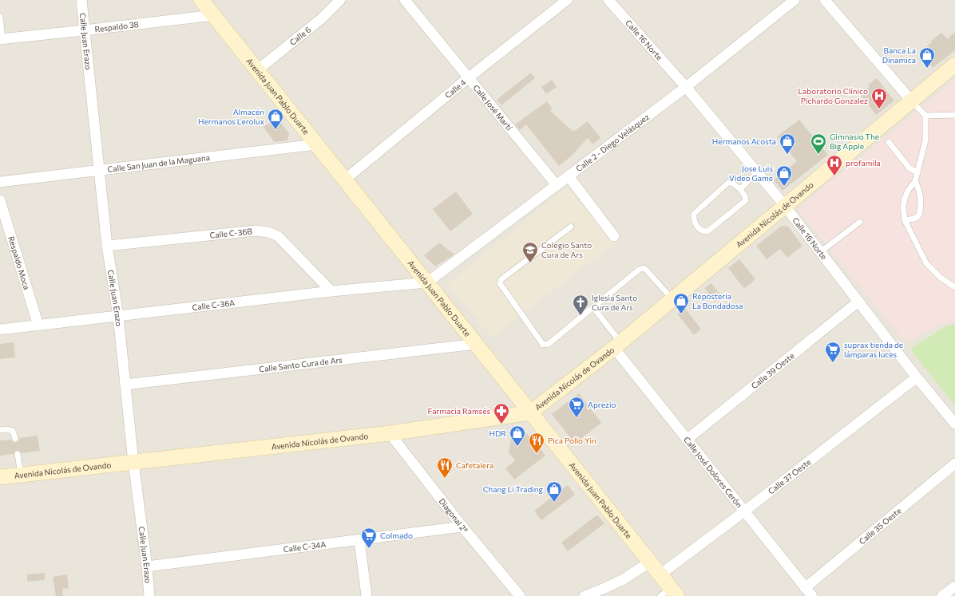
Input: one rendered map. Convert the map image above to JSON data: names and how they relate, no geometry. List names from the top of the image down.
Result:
{
  "streets": {
    "main road": ["Avenida Juan Pablo Duarte", "Avenida Nicolás de Ovando"],
    "street": [
      "Respaldo 38",
      "Calle 6",
      "Calle 16 Norte",
      "Calle Juan Erazo",
      "Calle 4",
      "Calle José Martí",
      "Calle 2 - Diego Velásquez",
      "Calle San Juan de la Maguana",
      "Calle C-36B",
      "Respaldo Moca",
      "Calle C-36A",
      "Calle Santo Cura de Ars",
      "Calle 39 Oeste",
      "Calle José Dolores Cerón",
      "Calle 37 Oeste",
      "Diagonal 2ª",
      "Calle 35 Oeste",
      "Calle C-34A"
    ]
  },
  "crossings": [
    ["Respaldo 38", "Calle Juan Erazo"],
    ["Respaldo 38", "Avenida Juan Pablo Duarte"],
    ["Calle 6", "Avenida Juan Pablo Duarte"],
    ["Calle 16 Norte", "Calle 2 - Diego Velásquez"],
    ["Calle 16 Norte", "Avenida Nicolás de Ovando"],
    ["Calle 16 Norte", "Calle 39 Oeste"],
    ["Calle 16 Norte", "Calle 37 Oeste"],
    ["Calle Juan Erazo", "Calle San Juan de la Maguana"],
    ["Calle Juan Erazo", "Avenida Nicolás de Ovando"],
    ["Calle Juan Erazo", "Calle C-36B"],
    ["Calle Juan Erazo", "Calle C-36A"],
    ["Calle Juan Erazo", "Calle Santo Cura de Ars"],
    ["Calle Juan Erazo", "Calle C-34A"],
    ["Calle 4", "Avenida Juan Pablo Duarte"],
    ["Calle 4", "Calle José Martí"],
    ["Avenida Juan Pablo Duarte", "Calle 2 - Diego Velásquez"],
    ["Avenida Juan Pablo Duarte", "Calle San Juan de la Maguana"],
    ["Avenida Juan Pablo Duarte", "Avenida Nicolás de Ovando"],
    ["Avenida Juan Pablo Duarte", "Calle C-36A"],
    ["Avenida Juan Pablo Duarte", "Calle Santo Cura de Ars"],
    ["Avenida Juan Pablo Duarte", "Calle 37 Oeste"],
    ["Calle José Martí", "Calle 2 - Diego Velásquez"],
    ["Calle 2 - Diego Velásquez", "Calle C-36A"],
    ["Avenida Nicolás de Ovando", "Calle José Dolores Cerón"],
    ["Avenida Nicolás de Ovando", "Diagonal 2ª"],
    ["Calle C-36B", "Calle C-36A"],
    ["Respaldo Moca", "Calle C-36A"],
    ["Calle 39 Oeste", "Calle José Dolores Cerón"],
    ["Calle José Dolores Cerón", "Calle 37 Oeste"],
    ["Calle José Dolores Cerón", "Calle 35 Oeste"],
    ["Diagonal 2ª", "Calle C-34A"]
  ],
  "places": {
    "shop": [
      "Banca La Dinamica",
      "Almacén Hermanos Lerolux",
      "Hermanos Acosta",
      "Jose Luis Video Game",
      "Reposteria La Bondadosa",
      "HDR",
      "Chang Li Trading"
    ],
    "hospital": ["Laboratorio Clínico Pichardo Gonzalez", "profamila"],
    "sports": ["Gimnasio The Big Apple"],
    "school or university": ["Colegio Santo Cura de Ars"],
    "church": ["Iglesia Santo Cura de Ars"],
    "supermarket": ["suprax tienda de lámparas luces", "Aprezio", "Colmado"],
    "pharmacy": ["Farmacia Ramsés"],
    "restaurant": ["Pica Pollo Yin", "Cafetalera"]
  }
}
